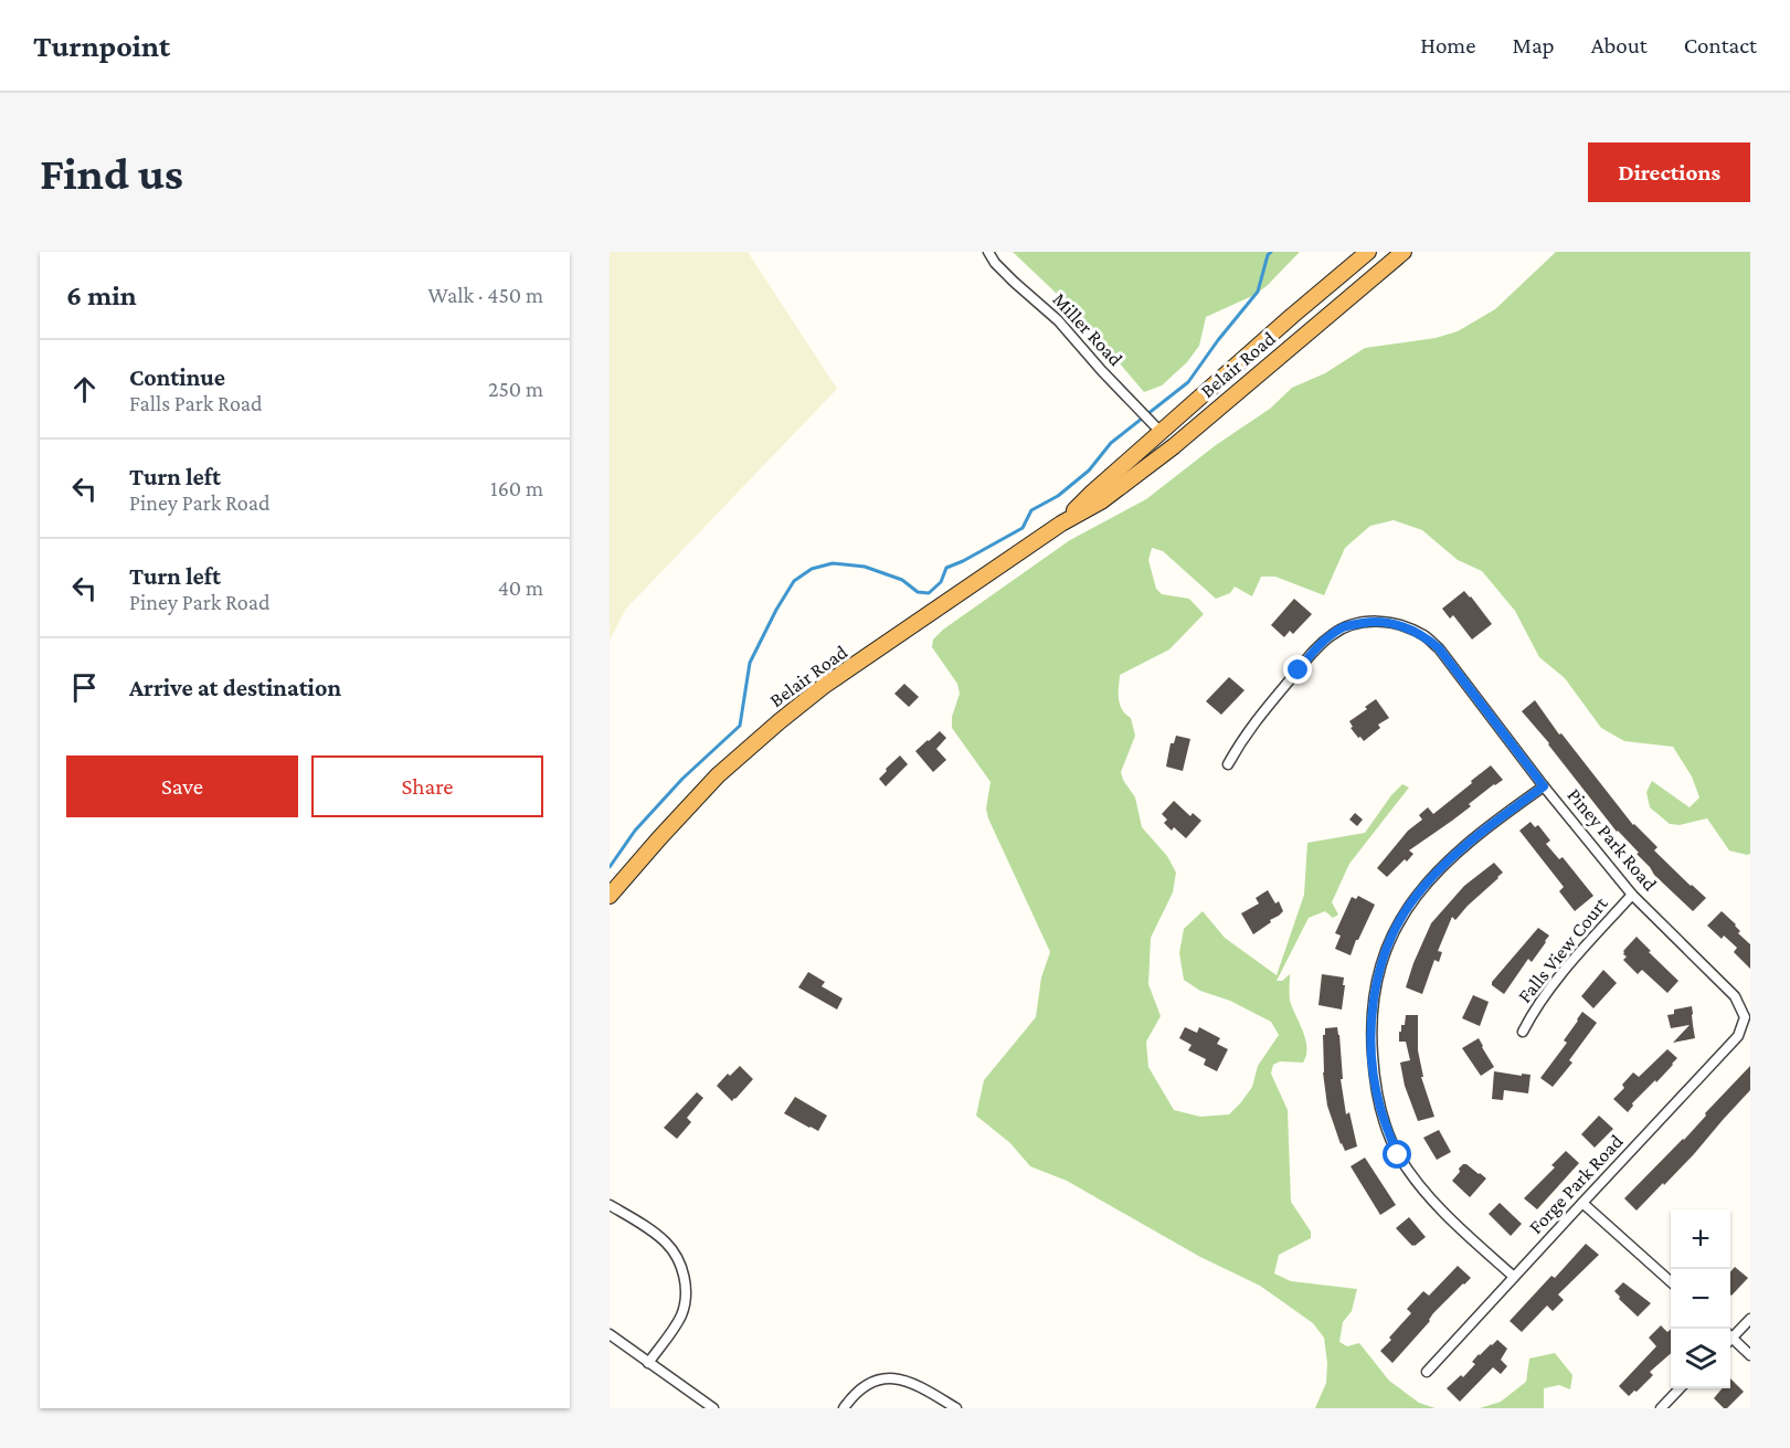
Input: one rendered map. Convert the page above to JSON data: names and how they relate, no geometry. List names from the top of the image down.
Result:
{
  "streets": {
    "highway": ["Belair Road"],
    "street": [
      "Miller Road",
      "Piney Park Road",
      "Falls View Court",
      "Forge Park Road"
    ]
  },
  "crossings": [
    ["Miller Road", "Belair Road"],
    ["Piney Park Road", "Falls View Court"],
    ["Piney Park Road", "Forge Park Road"]
  ],
  "page": {
    "header": "Turnpoint",
    "nav": [
      "Home",
      "Map",
      "About",
      "Contact"
    ],
    "buttons": [
      "Directions",
      ["Save", "Share"]
    ],
    "title": "Find us",
    "heading": ["6 min", "Walk · 450 m"],
    "list": [
      ["Continue", "Falls Park Road", "250 m"],
      ["Turn left", "Piney Park Road", "160 m"],
      ["Turn left", "Piney Park Road", "40 m"],
      "Arrive at destination"
    ],
    "map_buttons": ["+", "−"]
  }
}
